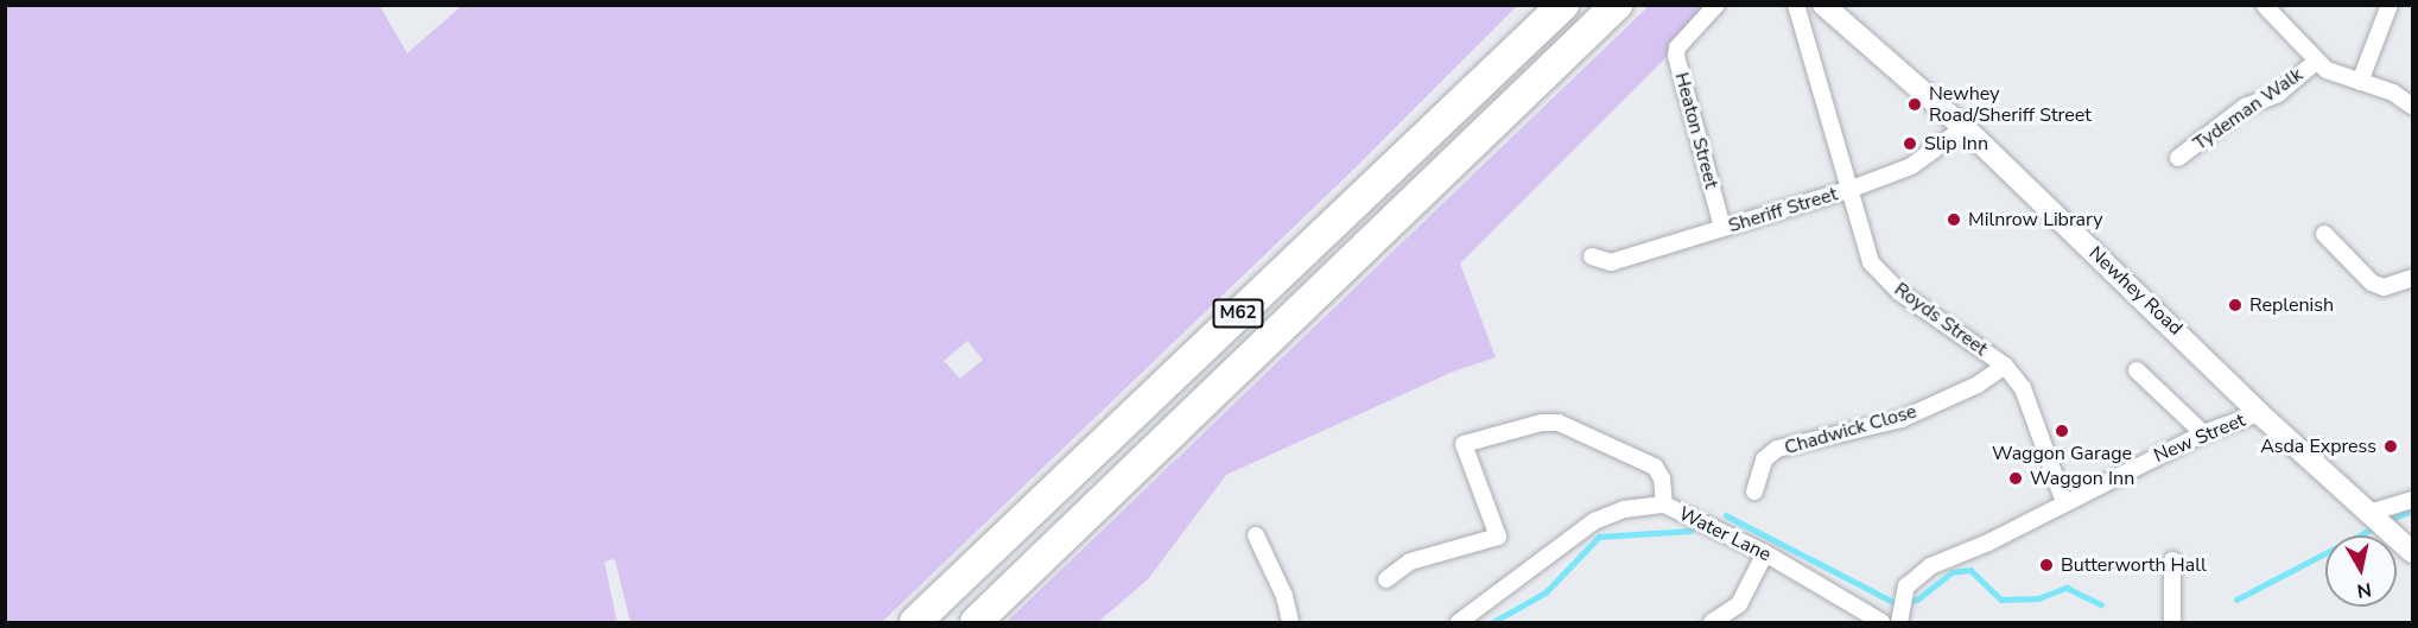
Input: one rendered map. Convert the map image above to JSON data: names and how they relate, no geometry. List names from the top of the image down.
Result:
{
  "streets": {
    "highway": ["M62"],
    "street": [
      "Tydeman Walk",
      "Heaton Street",
      "Sheriff Street",
      "Newhey Road",
      "Royds Street",
      "Chadwick Close",
      "New Street",
      "Water Lane"
    ]
  },
  "crossings": [
    ["Heaton Street", "Sheriff Street"],
    ["Sheriff Street", "Newhey Road"],
    ["Sheriff Street", "Royds Street"],
    ["Newhey Road", "New Street"],
    ["Royds Street", "Chadwick Close"],
    ["Royds Street", "New Street"]
  ],
  "places": [
    "Newhey Road/Sheriff Street",
    "Slip Inn",
    "Milnrow Library",
    "Replenish",
    "Waggon Garage",
    "Asda Express",
    "Waggon Inn",
    "Butterworth Hall"
  ],
  "north": "bottom"
}
